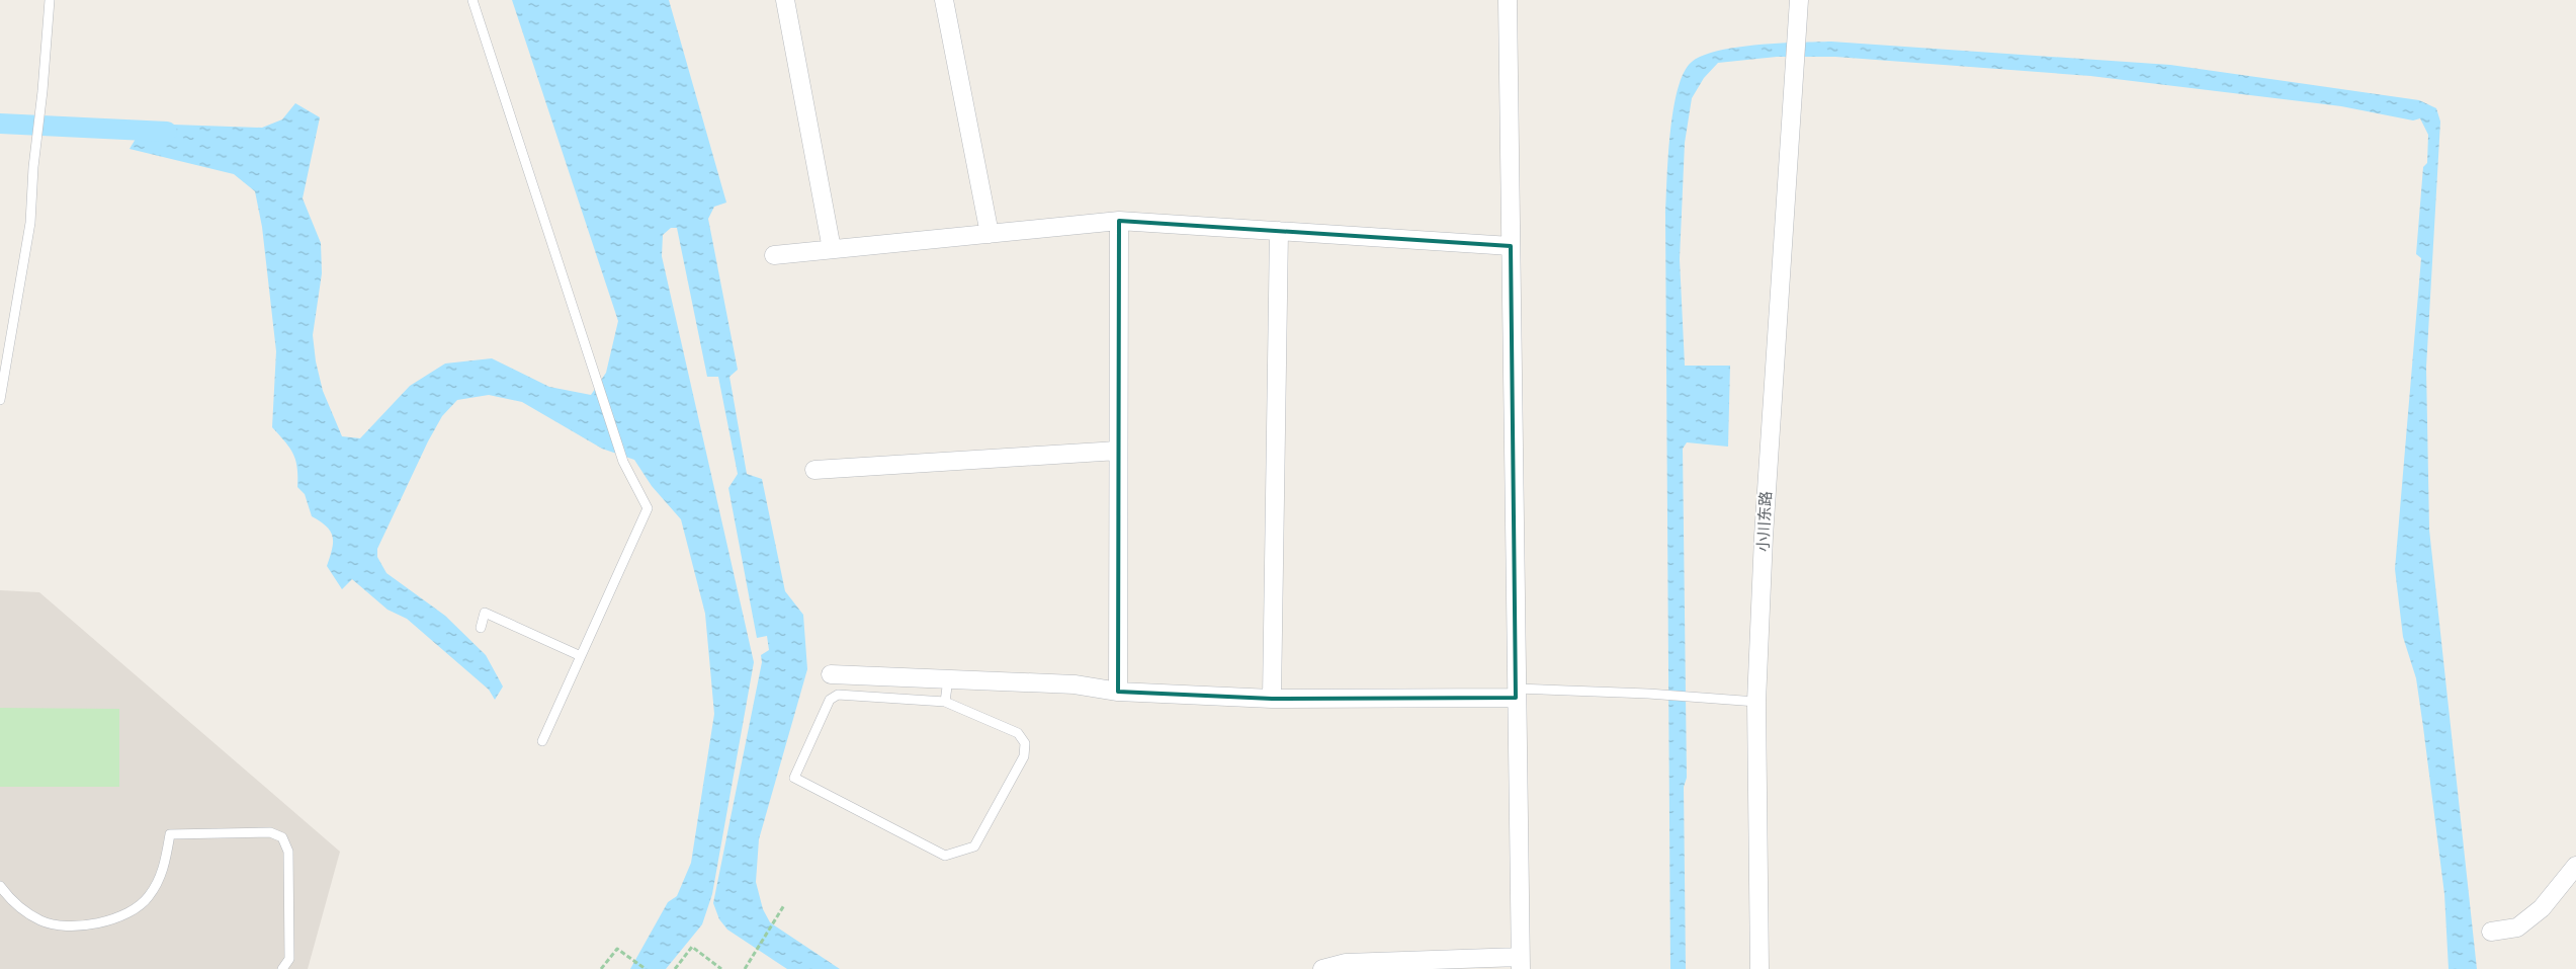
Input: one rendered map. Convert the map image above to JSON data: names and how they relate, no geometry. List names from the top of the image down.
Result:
{
  "streets": {
    "street": ["小川东路"]
  }
}
